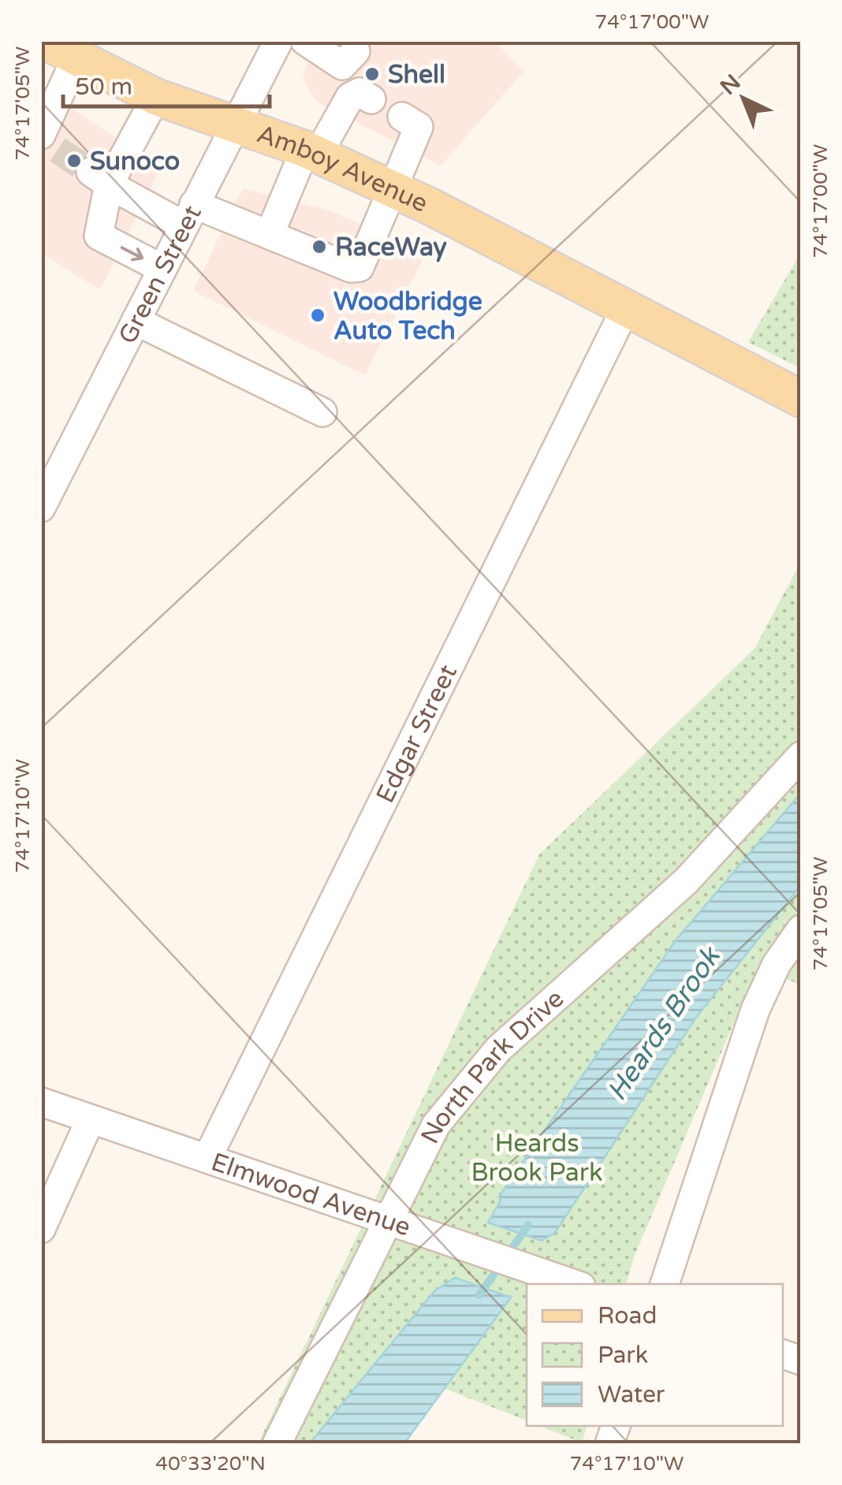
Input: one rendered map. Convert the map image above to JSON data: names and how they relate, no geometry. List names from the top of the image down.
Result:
{
  "streets": {
    "main road": ["Amboy Avenue"],
    "street": [
      "Green Street",
      "Edgar Street",
      "North Park Drive",
      "Elmwood Avenue"
    ]
  },
  "crossings": [
    ["Amboy Avenue", "Green Street"],
    ["Amboy Avenue", "Edgar Street"],
    ["Edgar Street", "Elmwood Avenue"],
    ["North Park Drive", "Elmwood Avenue"]
  ],
  "water": ["Heards Brook"],
  "parks": ["Heards Brook Park"],
  "places": [
    "Shell",
    "Sunoco",
    "RaceWay",
    "Woodbridge Auto Tech"
  ],
  "legend": ["Road", "Park", "Water"],
  "scale_bar": "50 m",
  "north": "top left",
  "coordinates": [
    "74°17'00\"W",
    "74°17'05\"W",
    "74°17'10\"W",
    "40°33'20\"N"
  ]
}
